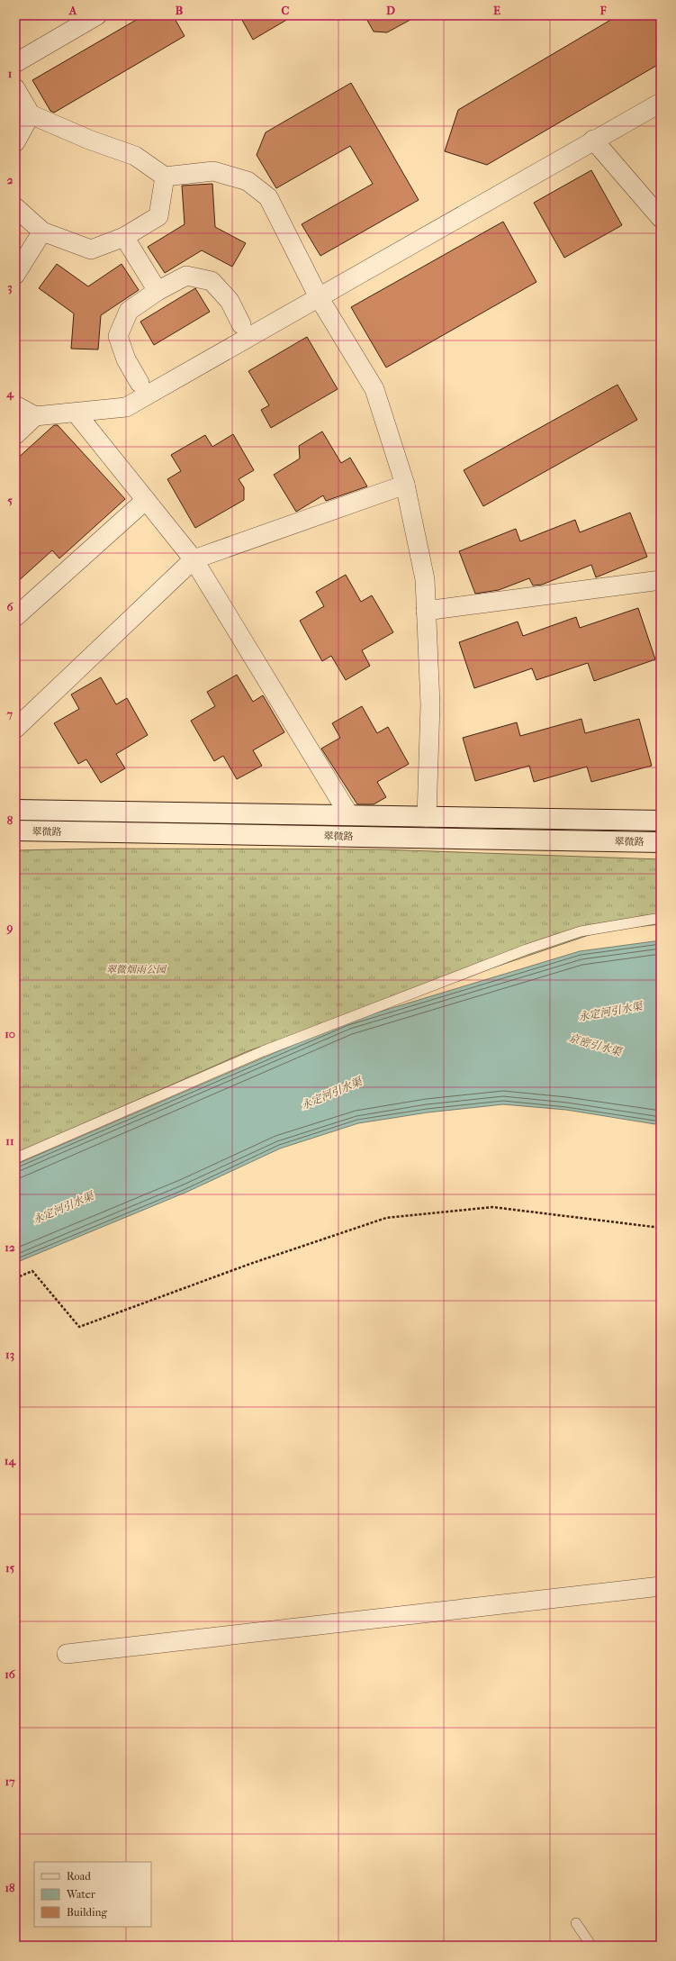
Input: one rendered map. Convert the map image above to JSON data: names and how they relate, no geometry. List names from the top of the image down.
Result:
{
  "streets": {
    "main road": ["翠微路"]
  },
  "water": ["永定河引水渠", "京密引水渠"],
  "parks": ["翠微烟雨公园"],
  "legend": ["Road", "Water", "Building"],
  "grid": {
    "columns": [
      "A",
      "B",
      "C",
      "D",
      "E",
      "F"
    ],
    "rows": [
      "1",
      "2",
      "3",
      "4",
      "5",
      "6",
      "7",
      "8",
      "9",
      "10",
      "11",
      "12",
      "13",
      "14",
      "15",
      "16",
      "17",
      "18"
    ]
  }
}
